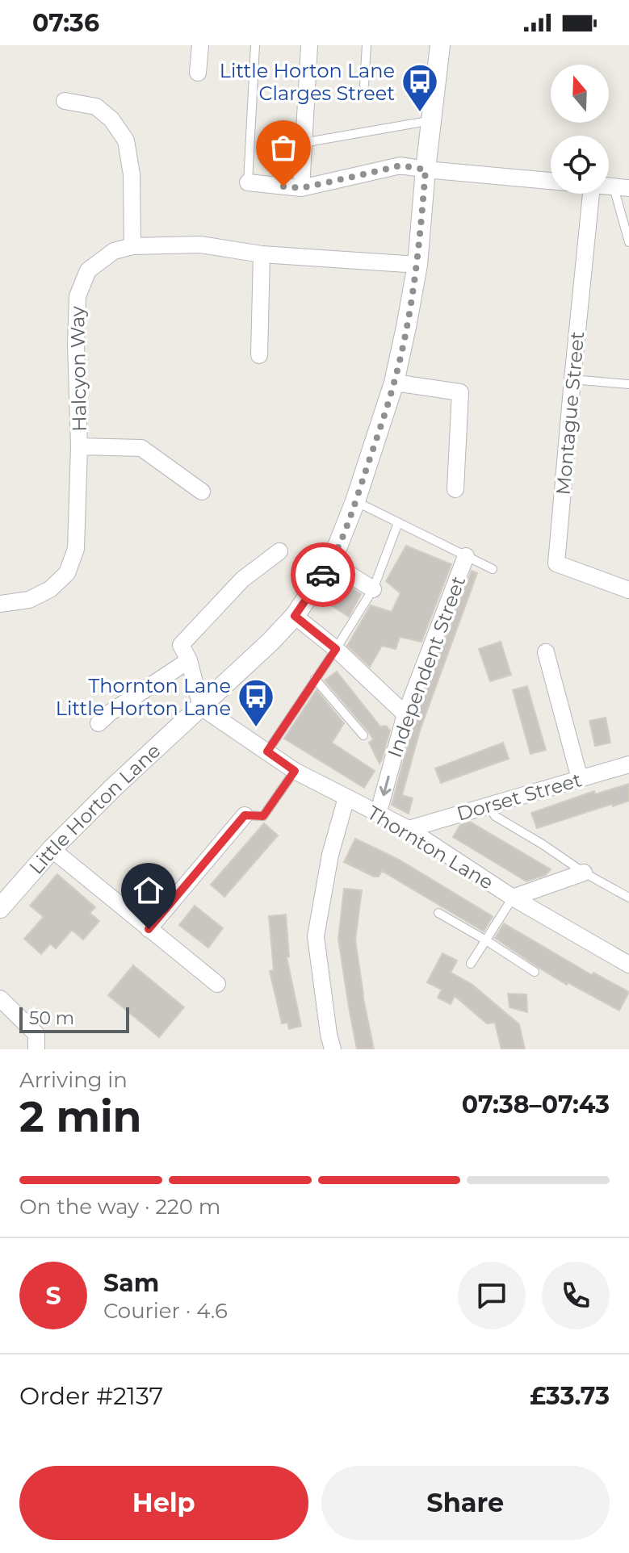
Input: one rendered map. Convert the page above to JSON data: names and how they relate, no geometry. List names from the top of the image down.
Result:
{
  "streets": {
    "street": [
      "Halcyon Way",
      "Montague Street",
      "Independent Street",
      "Dorset Street",
      "Little Horton Lane",
      "Thornton Lane"
    ]
  },
  "crossings": [
    ["Halcyon Way", "Little Horton Lane"],
    ["Independent Street", "Thornton Lane"],
    ["Dorset Street", "Thornton Lane"],
    ["Little Horton Lane", "Thornton Lane"]
  ],
  "one_way": ["Independent Street"],
  "places": {
    "bus stop": ["Little Horton Lane Clarges Street", "Thornton Lane Little Horton Lane"]
  },
  "scale_bar": "50 m",
  "north": "top",
  "page": {
    "status": "07:36",
    "scale": "50 m",
    "heading": ["2 min", "Arriving in", "07:38–07:43"],
    "panel": [
      "Sam",
      "Courier · 4.6",
      "Order #2137",
      "£33.73"
    ],
    "bar": "On the way · 220 m",
    "round": "S",
    "buttons": ["Help", "Share"]
  }
}
